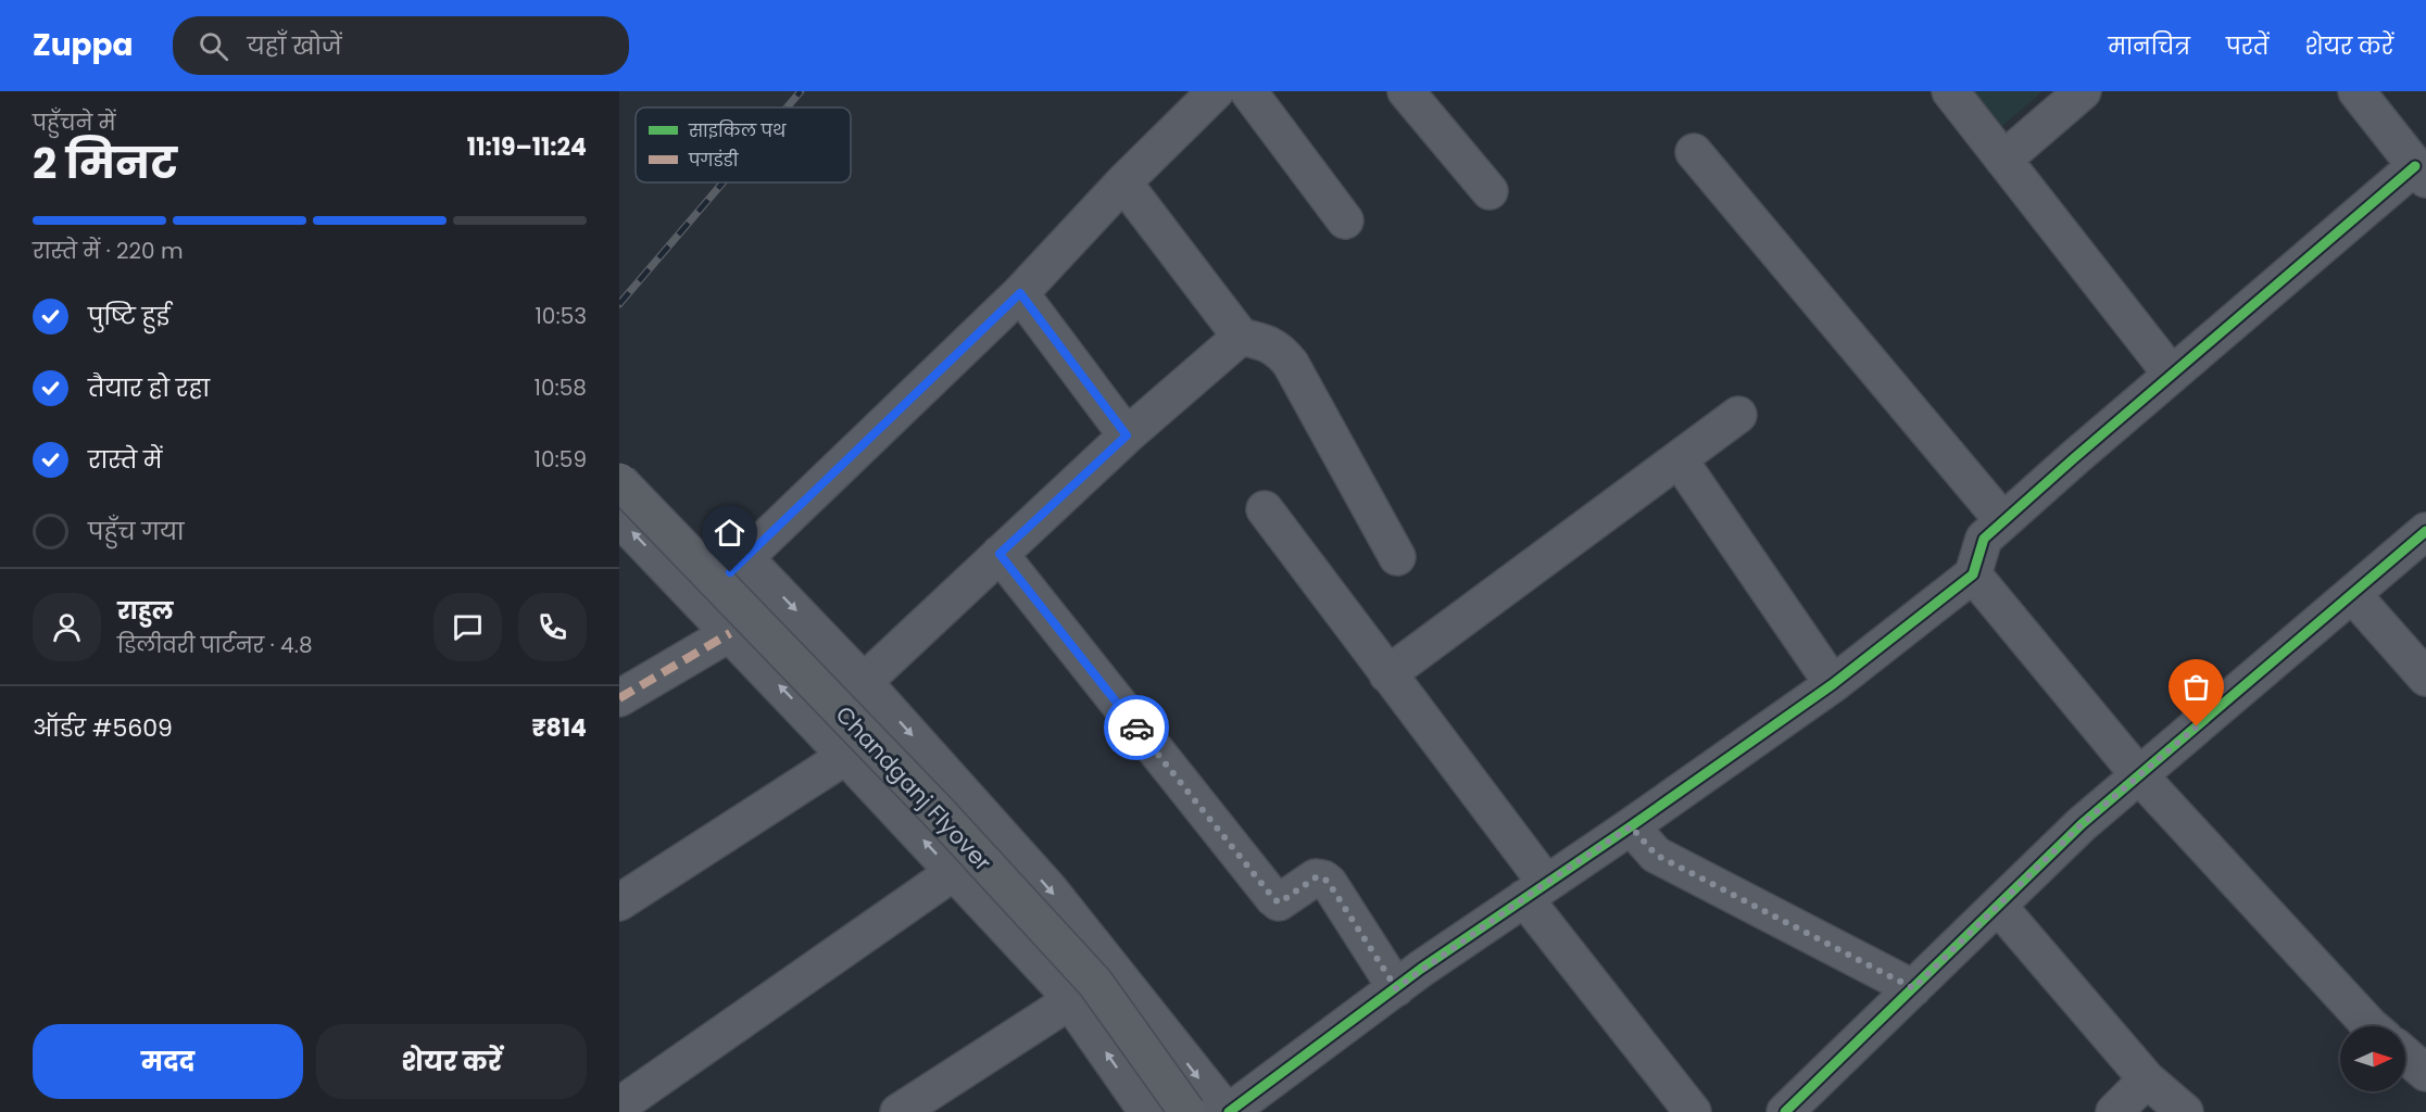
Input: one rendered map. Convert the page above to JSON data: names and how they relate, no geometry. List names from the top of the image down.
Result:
{
  "streets": {
    "main road": ["Chandganj Flyover"]
  },
  "legend": ["साइकिल पथ", "पगडंडी"],
  "north": "right",
  "page": {
    "header": "Zuppa",
    "search": "यहाँ खोजें",
    "nav": ["मानचित्र", "परतें", "शेयर करें"],
    "heading": ["2 मिनट", "पहुँचने में", "11:19–11:24"],
    "panel": [
      "राहुल",
      "डिलीवरी पार्टनर · 4.8",
      "ऑर्डर #5609",
      "₹814"
    ],
    "bar": "रास्ते में · 220 m",
    "list": [
      ["पुष्टि हुई", "10:53"],
      ["तैयार हो रहा", "10:58"],
      ["रास्ते में", "10:59"],
      "पहुँच गया"
    ],
    "buttons": ["मदद", "शेयर करें"]
  }
}
